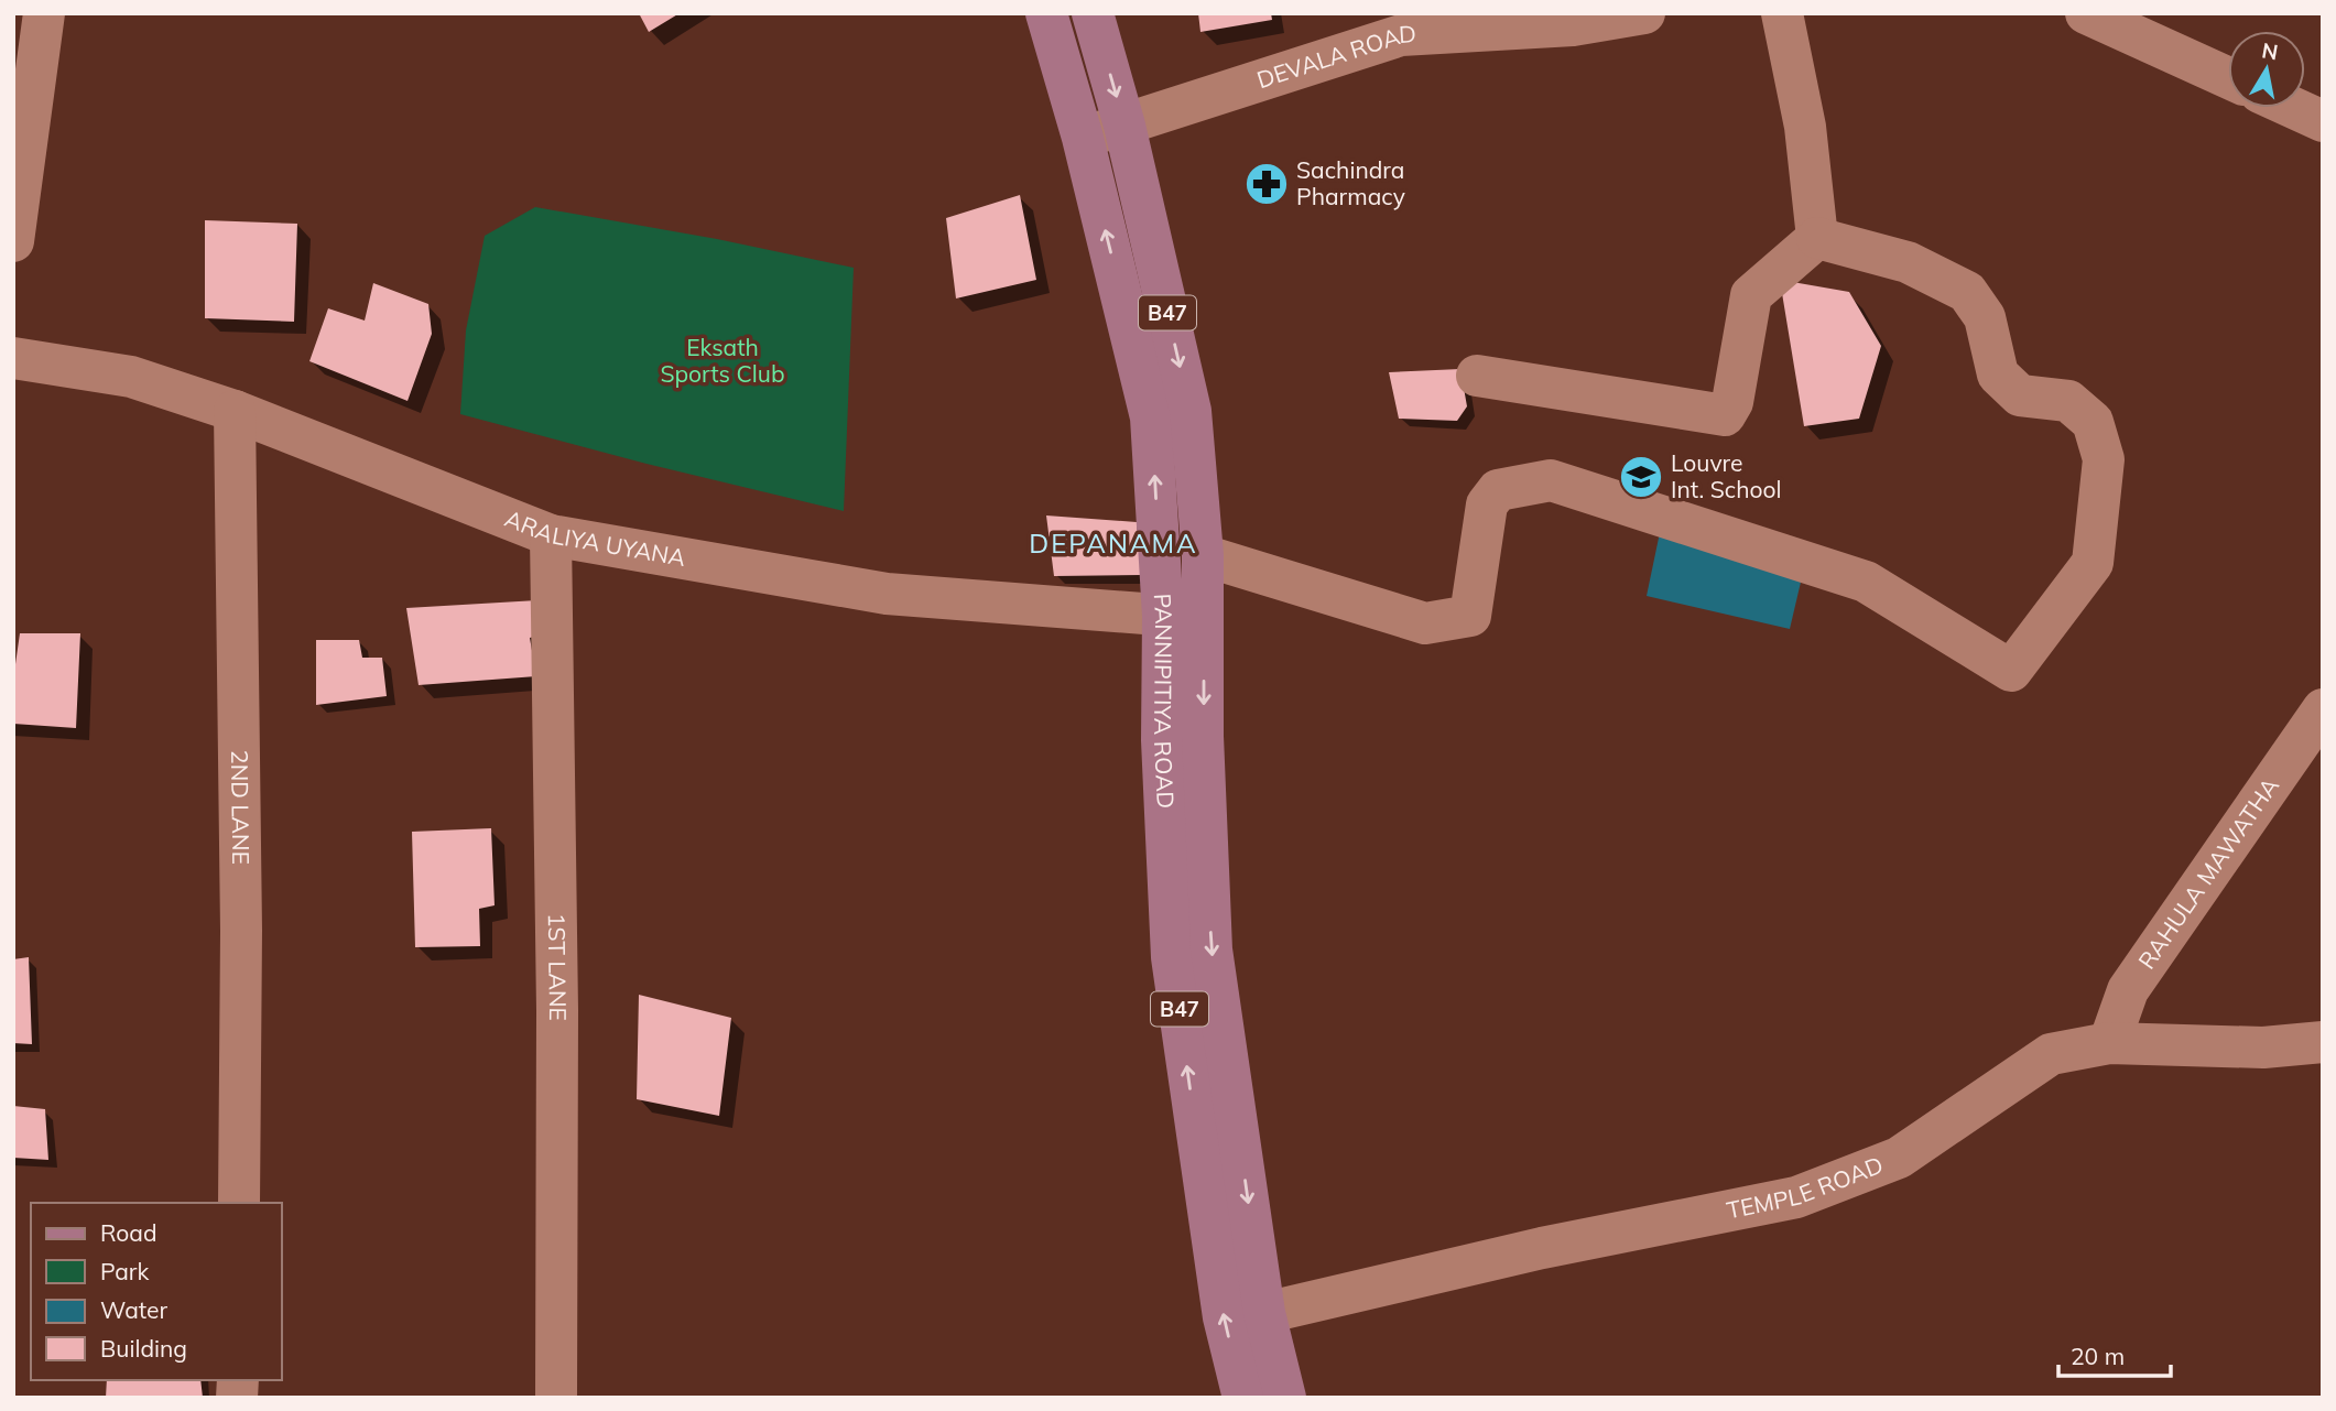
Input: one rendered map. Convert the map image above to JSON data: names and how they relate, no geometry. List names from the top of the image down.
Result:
{
  "streets": {
    "main road": ["B47", "PANNIPITIYA ROAD"],
    "street": [
      "DEVALA ROAD",
      "ARALIYA UYANA",
      "2ND LANE",
      "RAHULA MAWATHA",
      "1ST LANE",
      "TEMPLE ROAD"
    ]
  },
  "crossings": [
    ["DEVALA ROAD", "PANNIPITIYA ROAD"],
    ["ARALIYA UYANA", "PANNIPITIYA ROAD"],
    ["ARALIYA UYANA", "2ND LANE"],
    ["ARALIYA UYANA", "1ST LANE"],
    ["PANNIPITIYA ROAD", "TEMPLE ROAD"],
    ["RAHULA MAWATHA", "TEMPLE ROAD"]
  ],
  "districts": ["DEPANAMA"],
  "parks": ["Eksath Sports Club"],
  "places": {
    "pharmacy": ["Sachindra Pharmacy"],
    "school or university": ["Louvre Int. School"]
  },
  "legend": [
    "Road",
    "Park",
    "Water",
    "Building"
  ],
  "scale_bar": "20 m",
  "north": "top"
}
